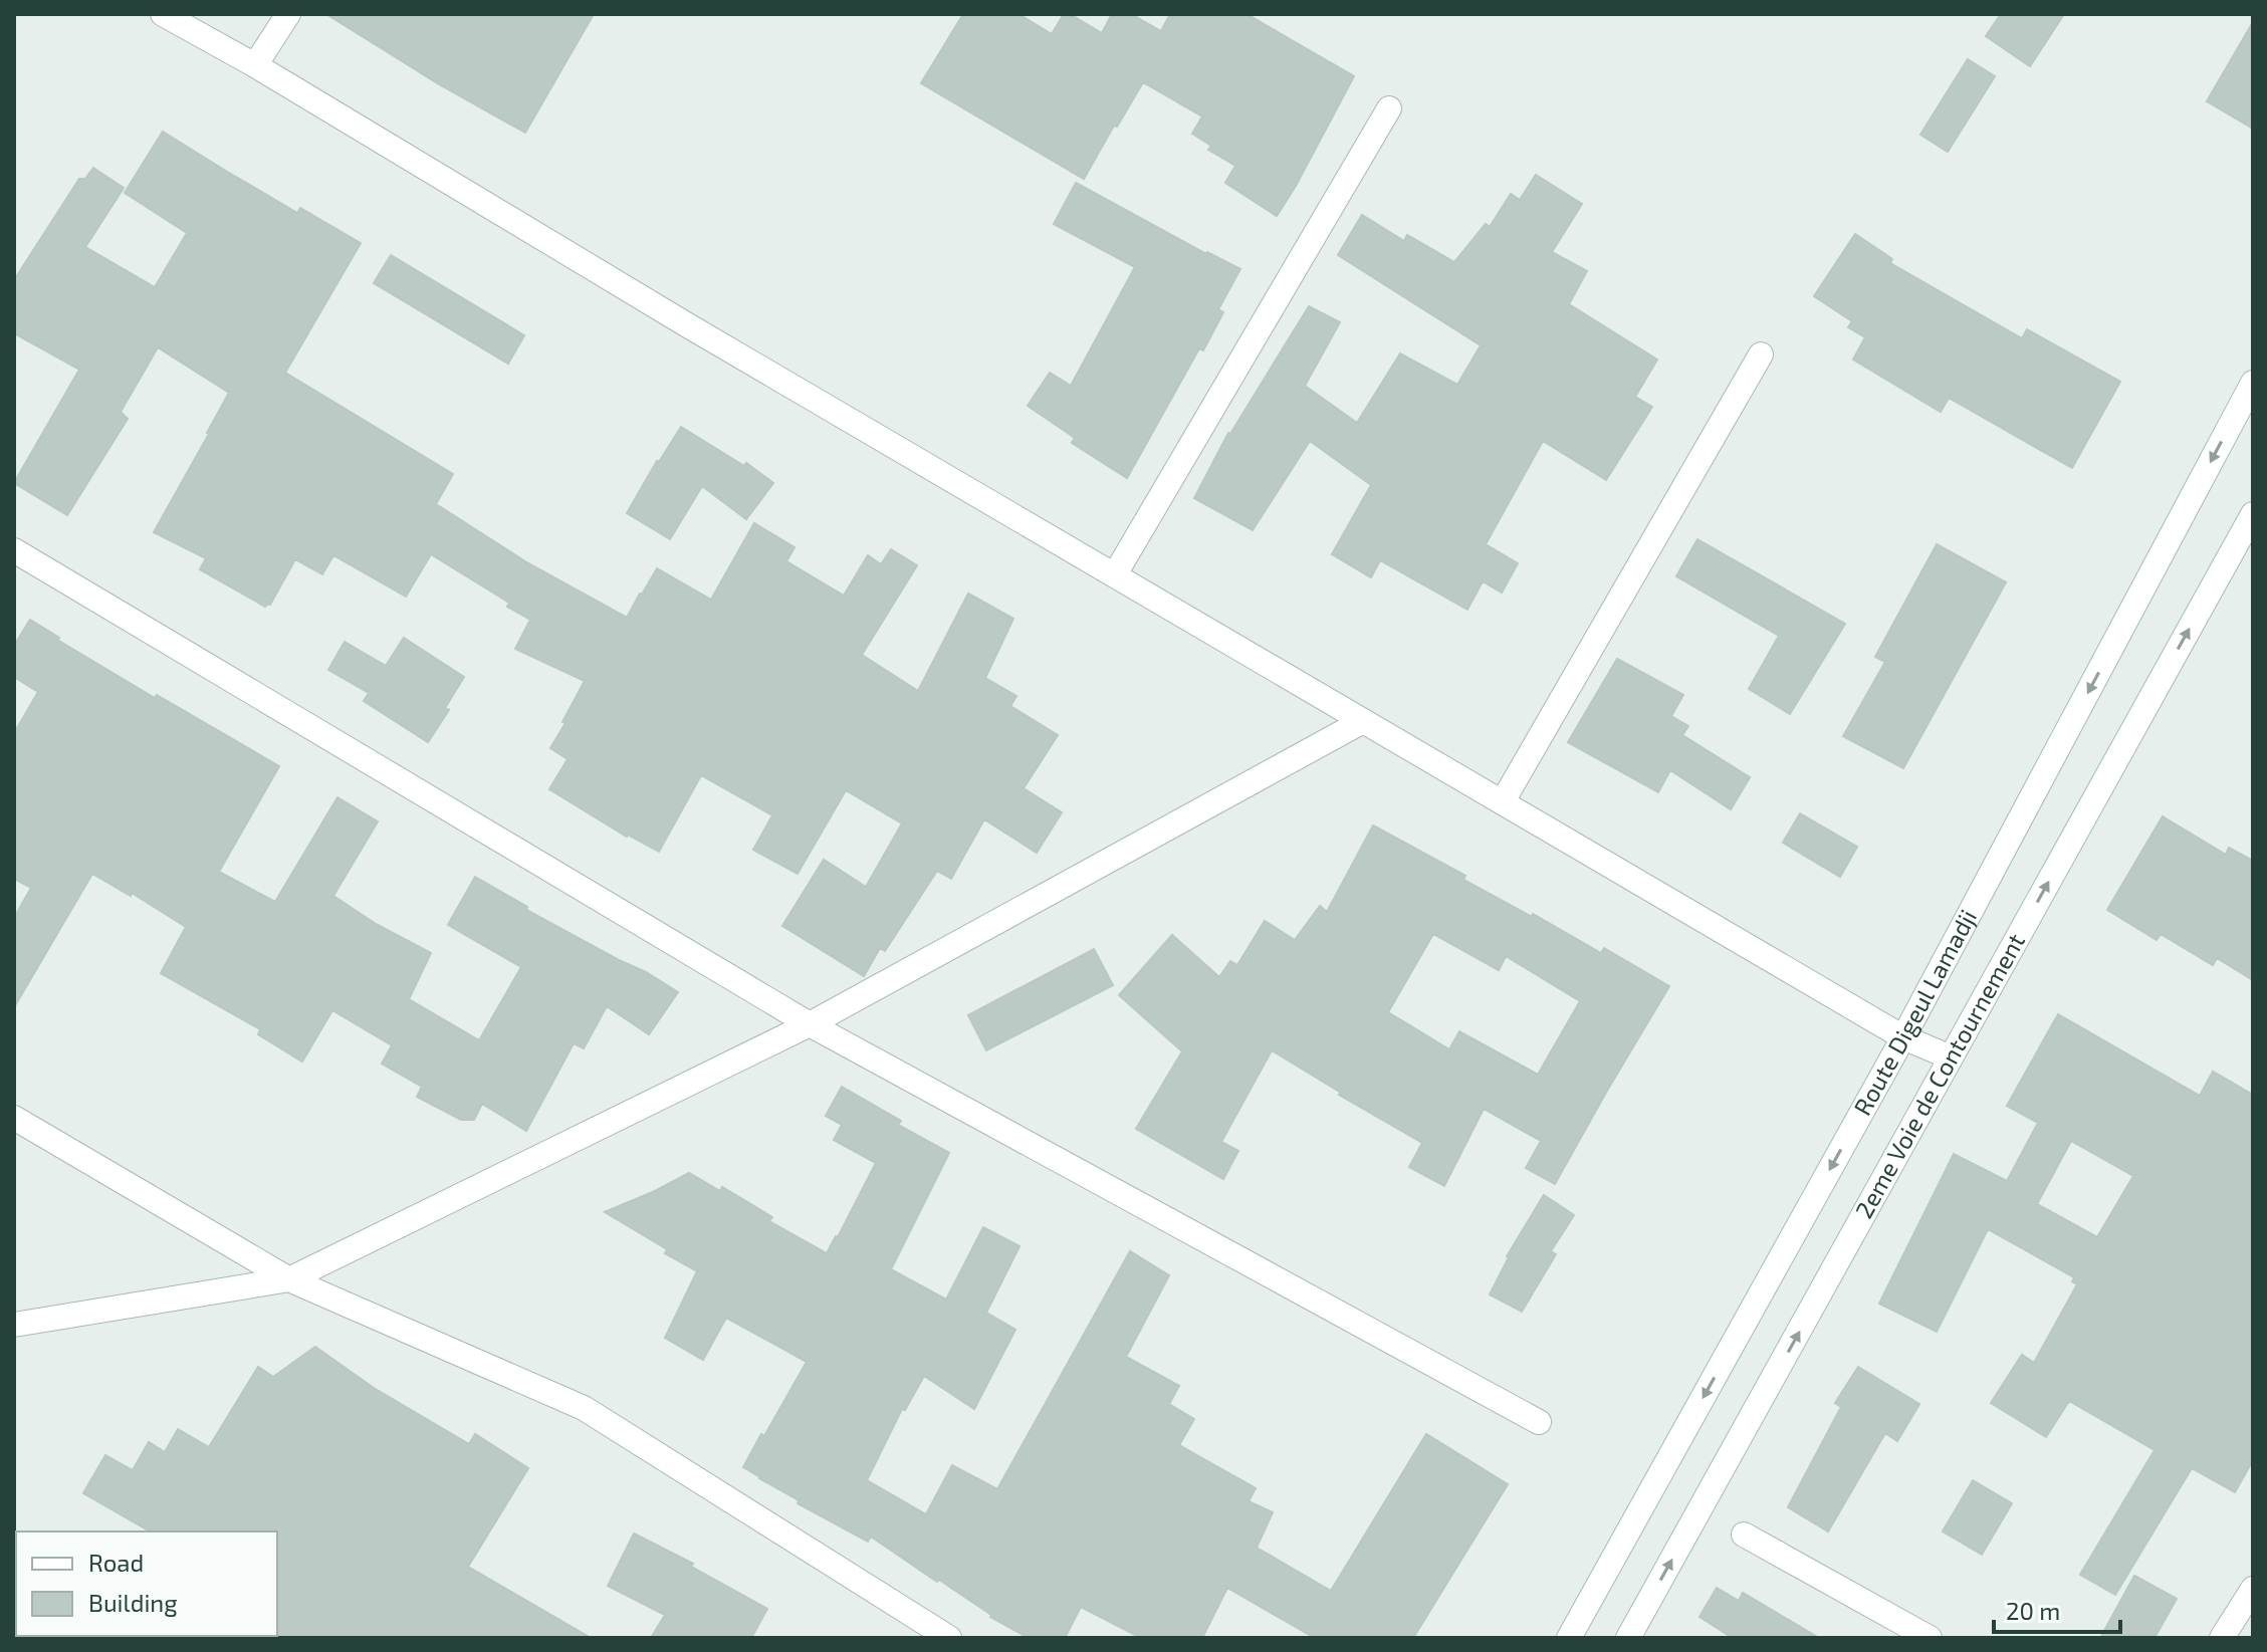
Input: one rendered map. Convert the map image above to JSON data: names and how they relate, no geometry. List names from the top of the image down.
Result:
{
  "streets": {
    "street": ["Route Digeul Lamadji", "2eme Voie de Contournement"]
  },
  "one_way": ["Route Digeul Lamadji", "2eme Voie de Contournement"],
  "legend": ["Road", "Building"],
  "scale_bar": "20 m"
}
